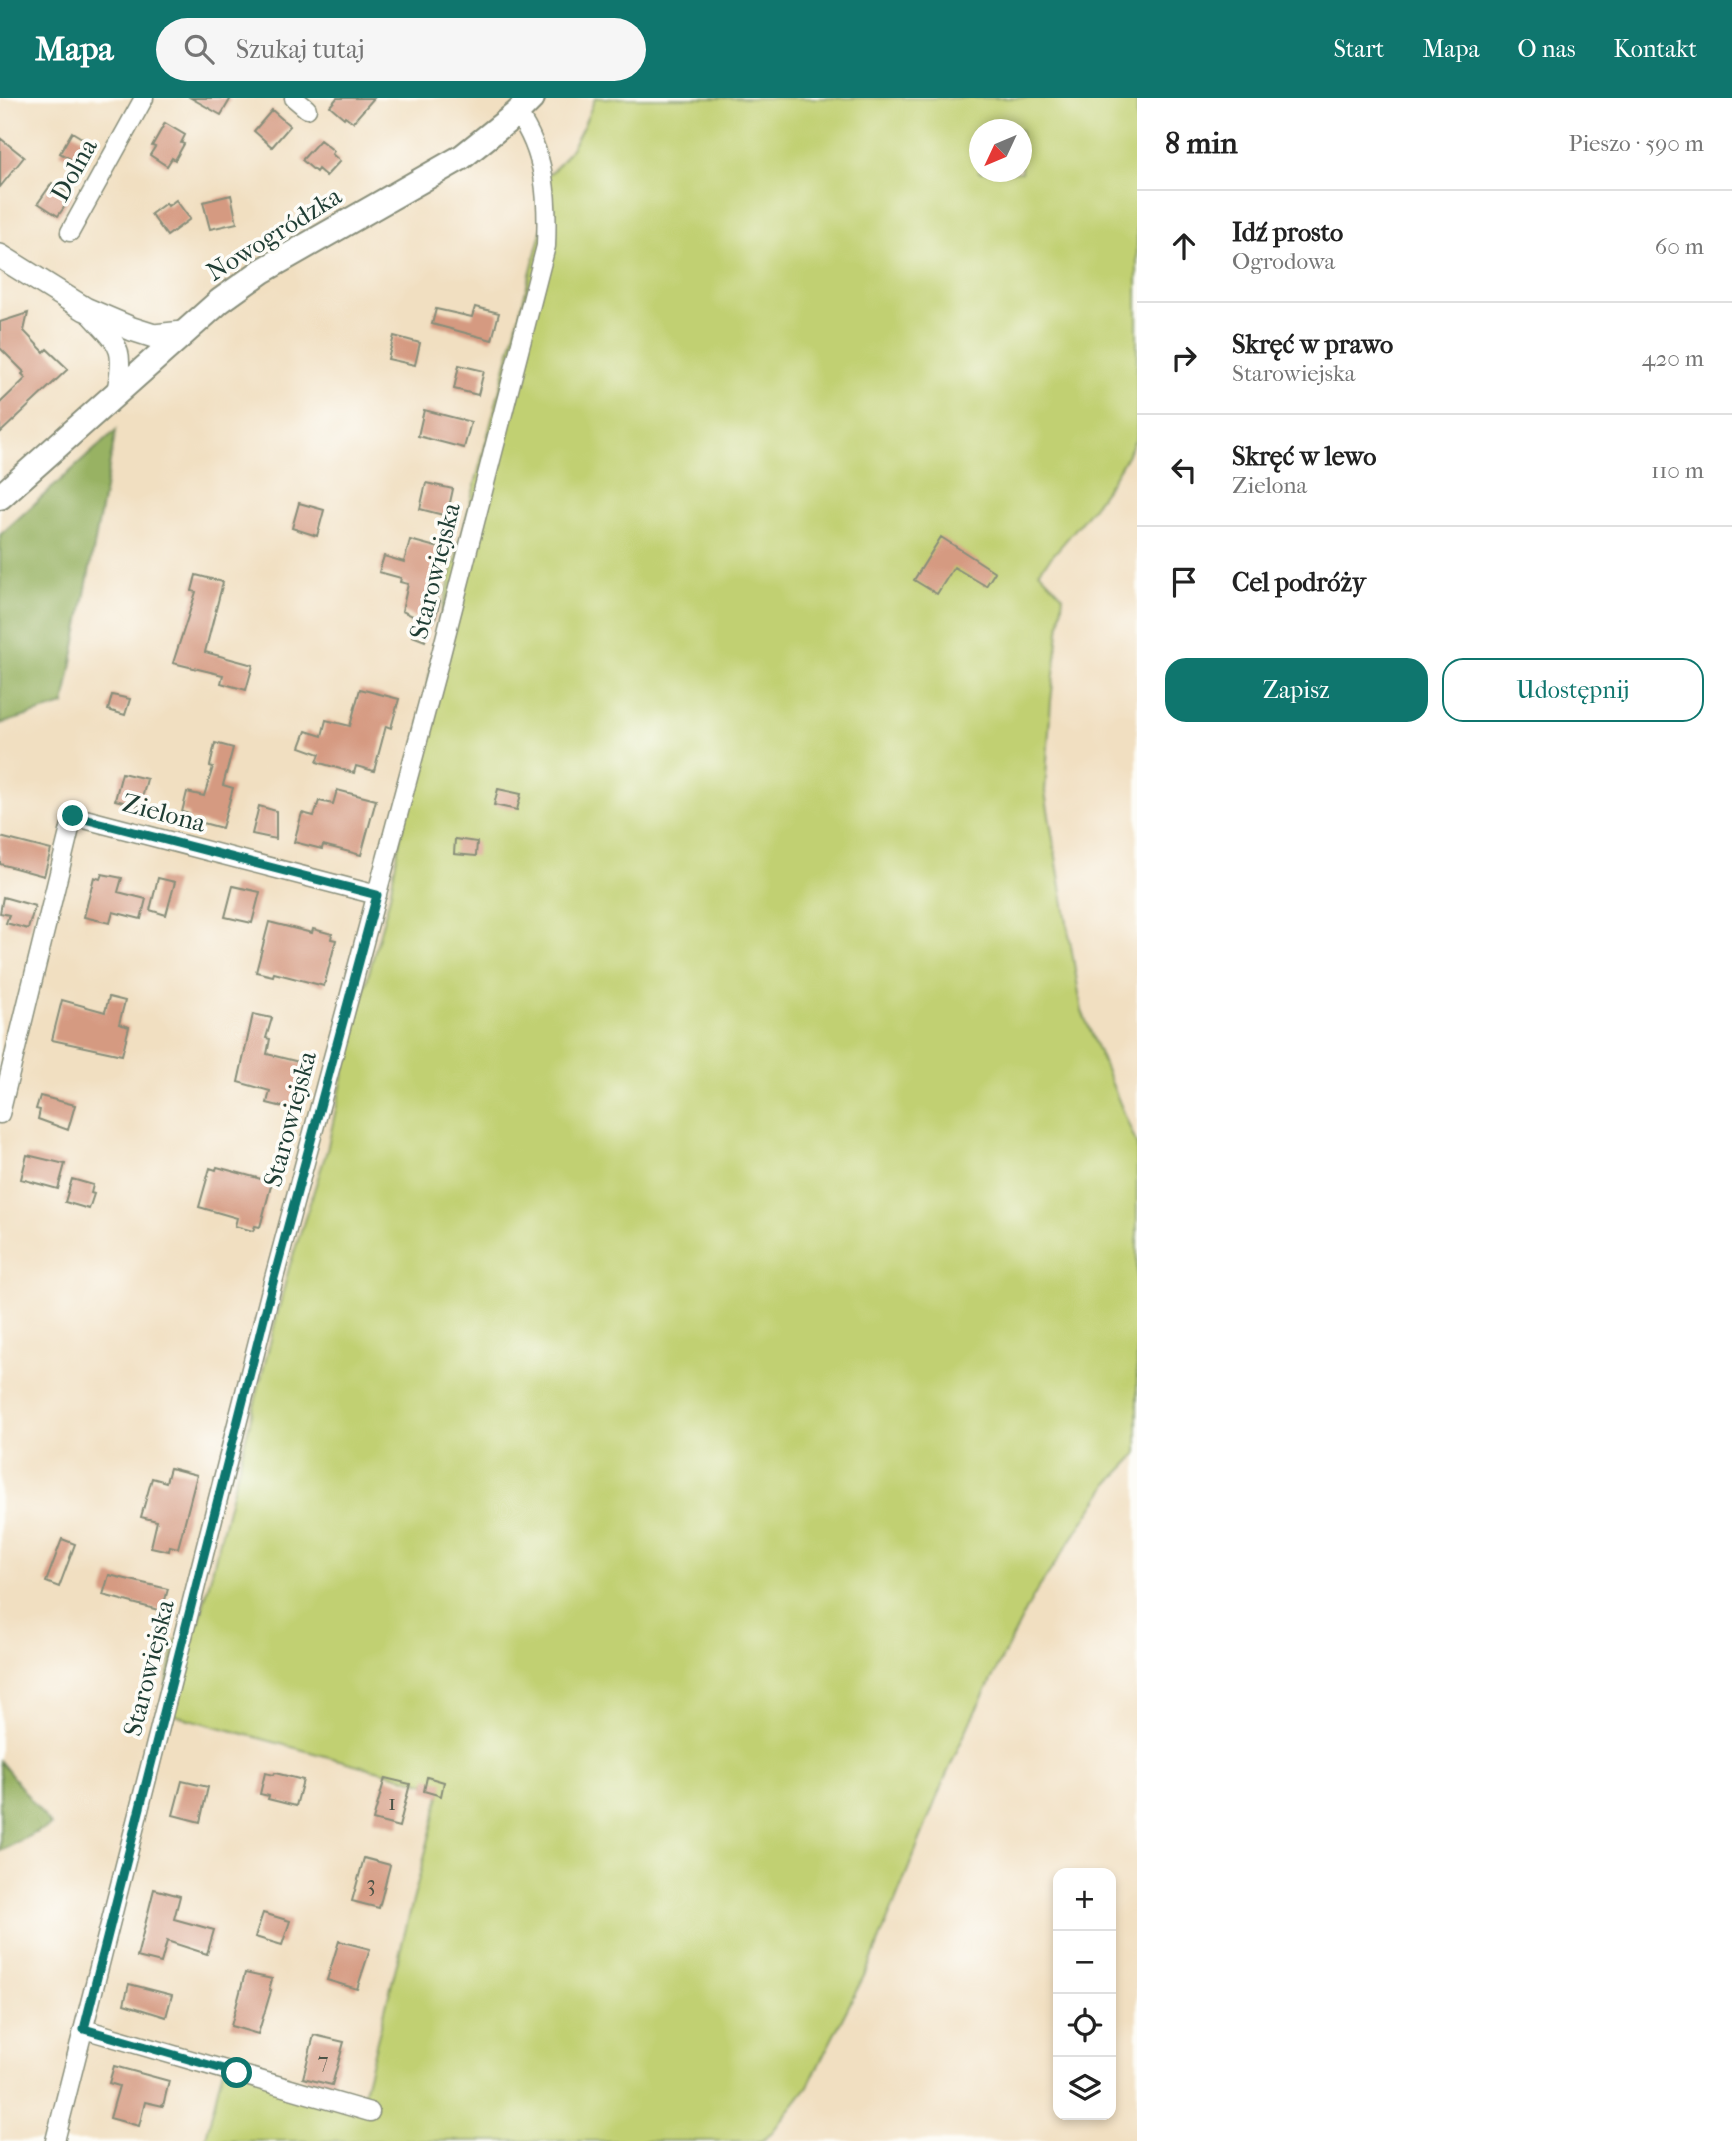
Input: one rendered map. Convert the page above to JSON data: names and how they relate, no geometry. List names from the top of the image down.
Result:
{
  "streets": {
    "main road": ["Nowogródzka"],
    "street": ["Dolna", "Starowiejska", "Zielona"]
  },
  "crossings": [
    ["Nowogródzka", "Starowiejska"],
    ["Starowiejska", "Zielona"]
  ],
  "house_numbers": ["1", "3", "7"],
  "north": "bottom left",
  "page": {
    "header": "Mapa",
    "search": "Szukaj tutaj",
    "nav": [
      "Start",
      "Mapa",
      "O nas",
      "Kontakt"
    ],
    "heading": ["8 min", "Pieszo · 590 m"],
    "list": [
      ["Idź prosto", "Ogrodowa", "60 m"],
      ["Skręć w prawo", "Starowiejska", "420 m"],
      ["Skręć w lewo", "Zielona", "110 m"],
      "Cel podróży"
    ],
    "buttons": ["Zapisz", "Udostępnij"],
    "map_buttons": ["+", "−"]
  }
}
